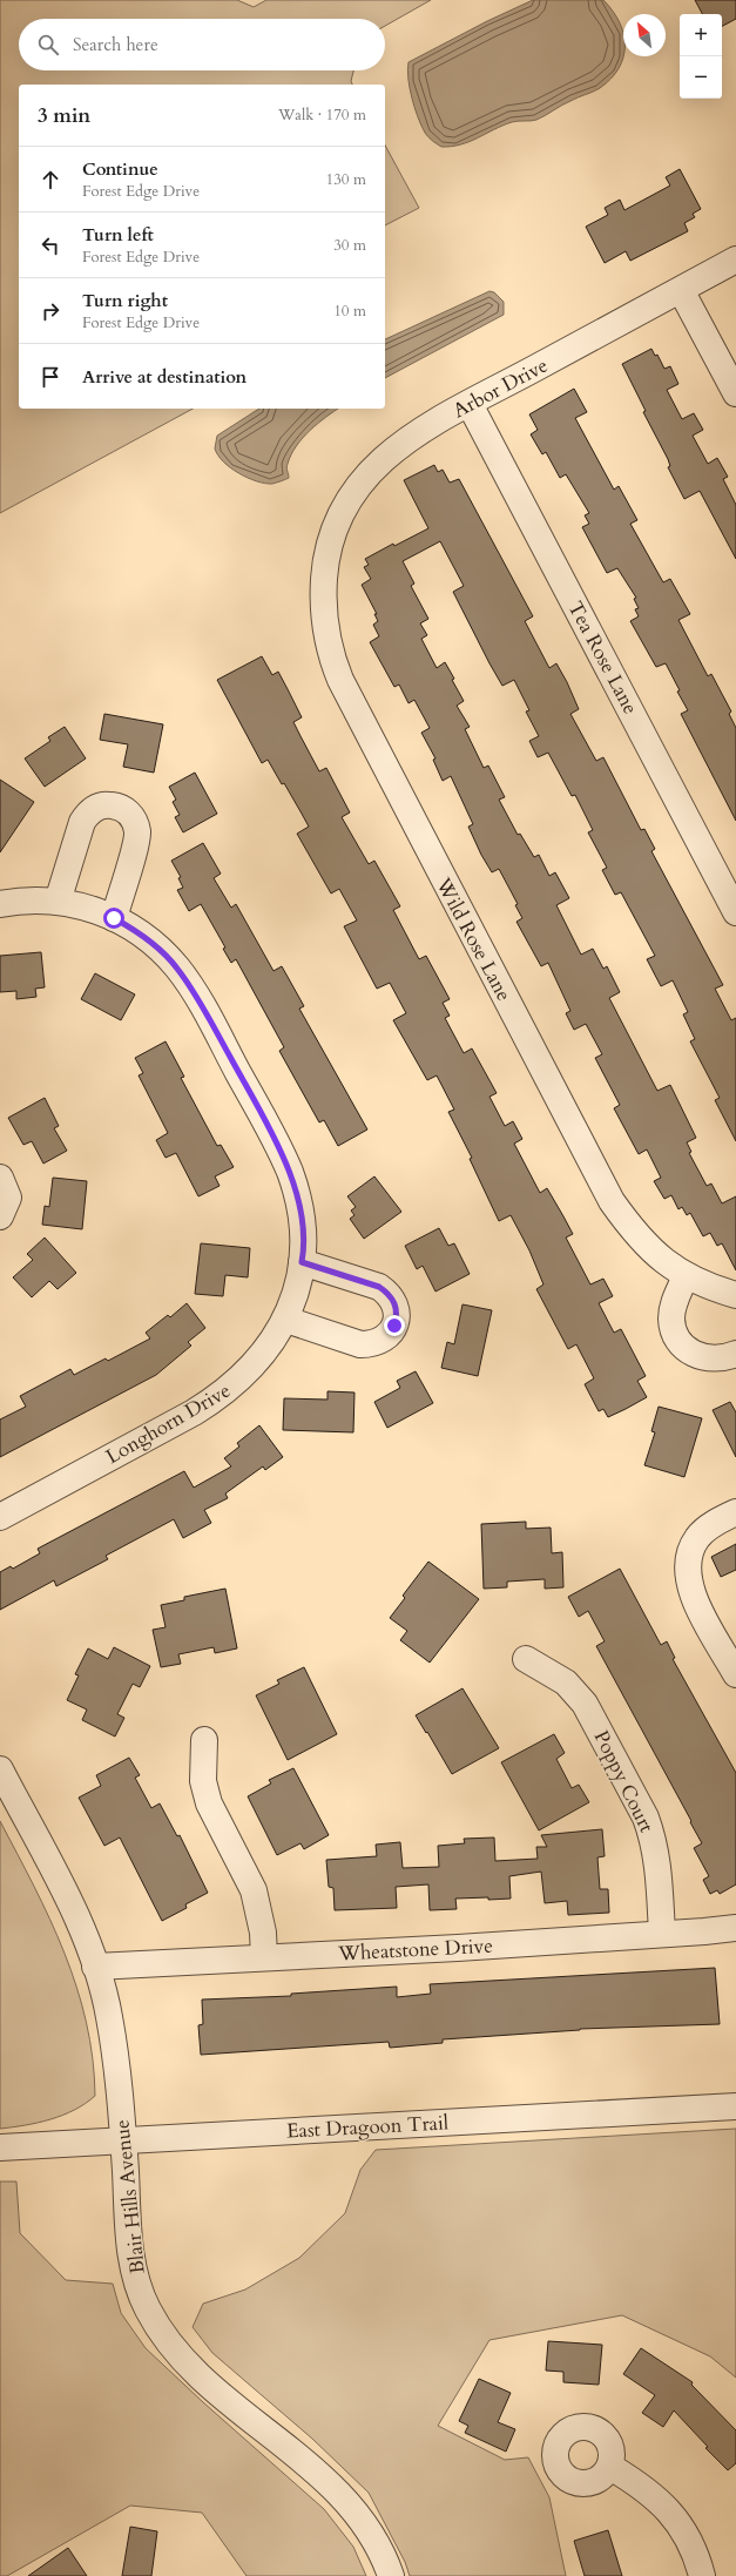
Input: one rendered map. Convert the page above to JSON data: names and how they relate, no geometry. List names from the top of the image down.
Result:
{
  "streets": {
    "street": [
      "Arbor Drive",
      "Tea Rose Lane",
      "Wild Rose Lane",
      "Longhorn Drive",
      "Poppy Court",
      "Wheatstone Drive",
      "East Dragoon Trail",
      "Blair Hills Avenue"
    ]
  },
  "crossings": [
    ["Arbor Drive", "Tea Rose Lane"],
    ["Arbor Drive", "Wild Rose Lane"],
    ["Poppy Court", "Wheatstone Drive"],
    ["Wheatstone Drive", "Blair Hills Avenue"],
    ["East Dragoon Trail", "Blair Hills Avenue"]
  ],
  "north": "top left",
  "page": {
    "map_buttons": ["+", "−"],
    "search": "Search here",
    "heading": ["3 min", "Walk · 170 m"],
    "list": [
      ["Continue", "Forest Edge Drive", "130 m"],
      ["Turn left", "Forest Edge Drive", "30 m"],
      ["Turn right", "Forest Edge Drive", "10 m"],
      "Arrive at destination"
    ]
  }
}
